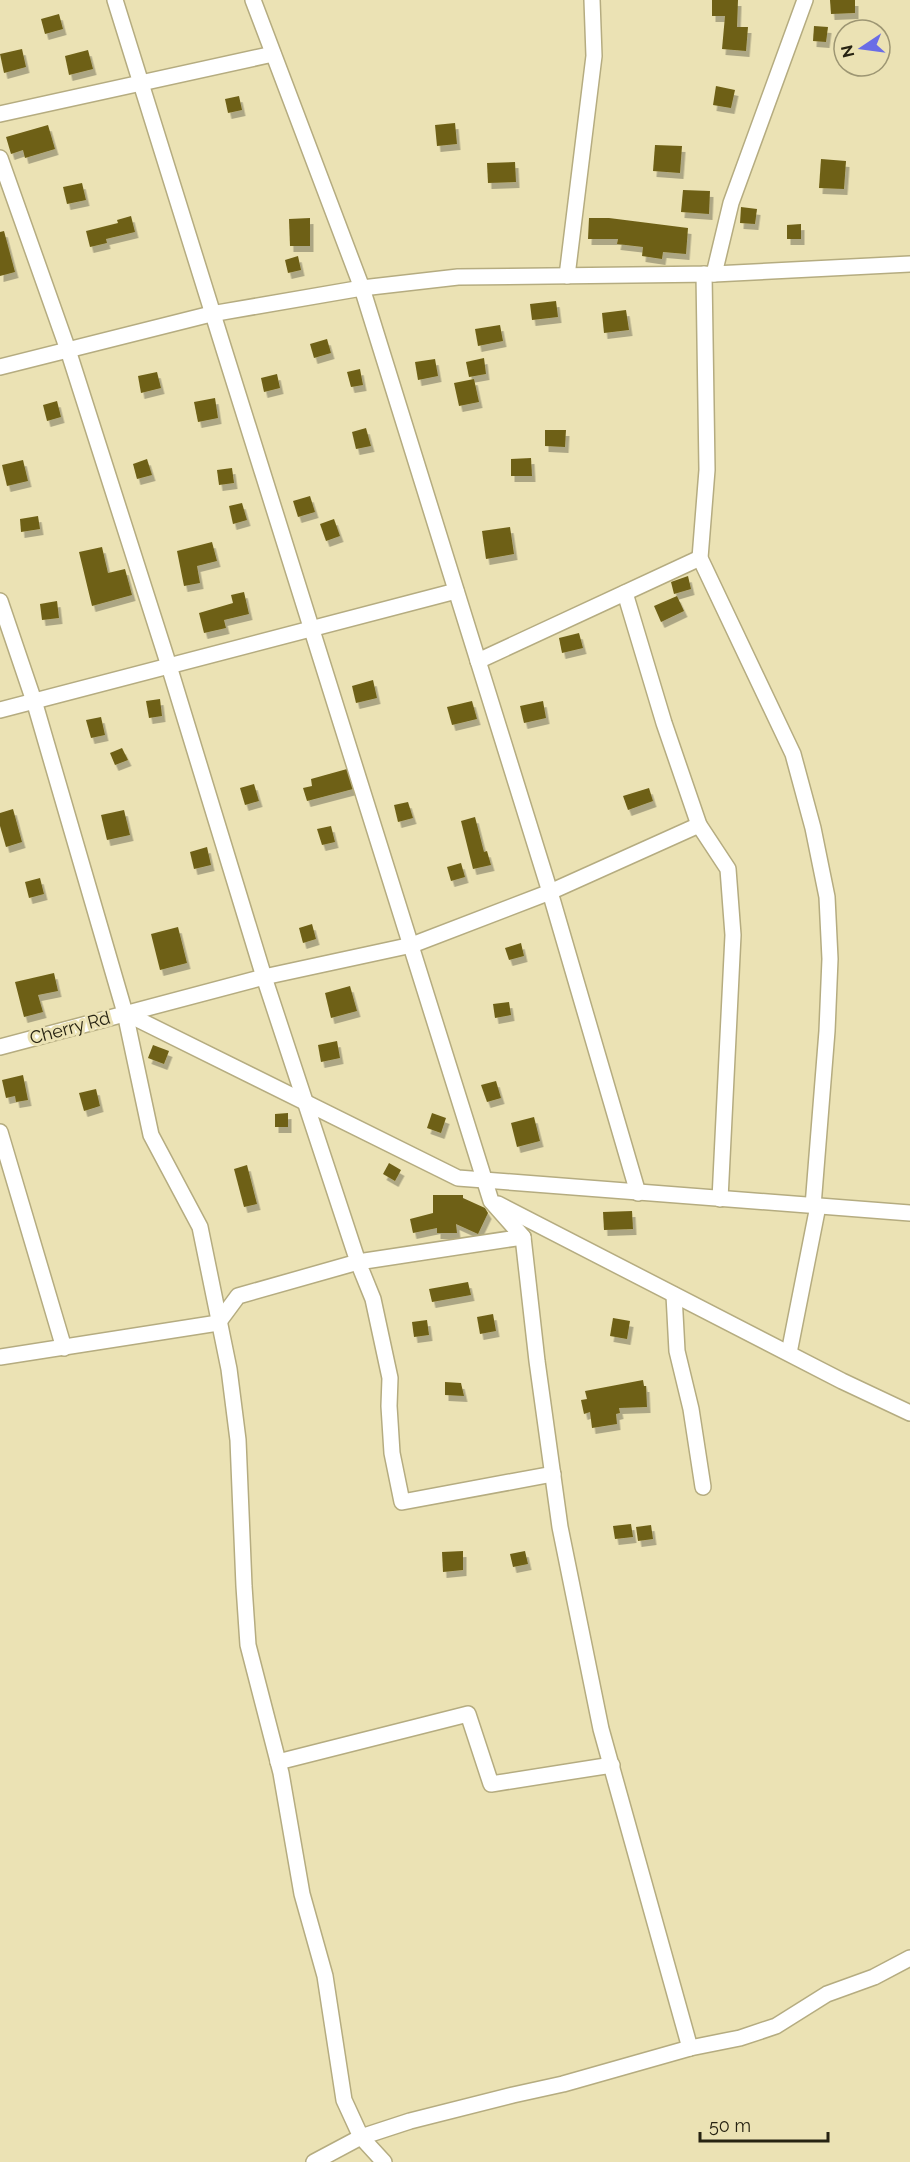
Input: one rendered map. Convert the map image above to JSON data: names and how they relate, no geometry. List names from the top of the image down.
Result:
{
  "streets": {
    "street": ["Cherry Rd"]
  },
  "scale_bar": "50 m",
  "north": "left"
}
